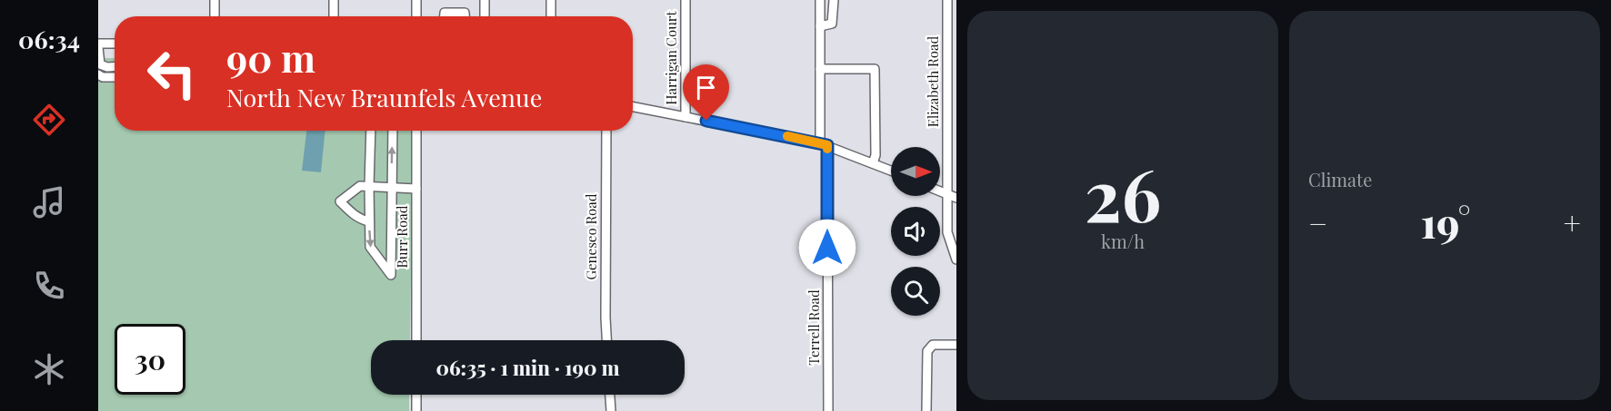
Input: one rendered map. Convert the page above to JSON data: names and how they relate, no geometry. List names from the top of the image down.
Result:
{
  "streets": {
    "street": [
      "Harrigan Court",
      "Elizabeth Road",
      "Burr Road",
      "Geneseo Road",
      "Terrell Road"
    ]
  },
  "north": "right",
  "page": {
    "tabs": "06:34",
    "tile": [
      ["26", "km/h"],
      "Climate"
    ],
    "turn": ["90 m", "North New Braunfels Avenue"],
    "heat": ["−", "19°", "+"],
    "limit": "30",
    "trip": "06:35 · 1 min · 190 m"
  }
}
